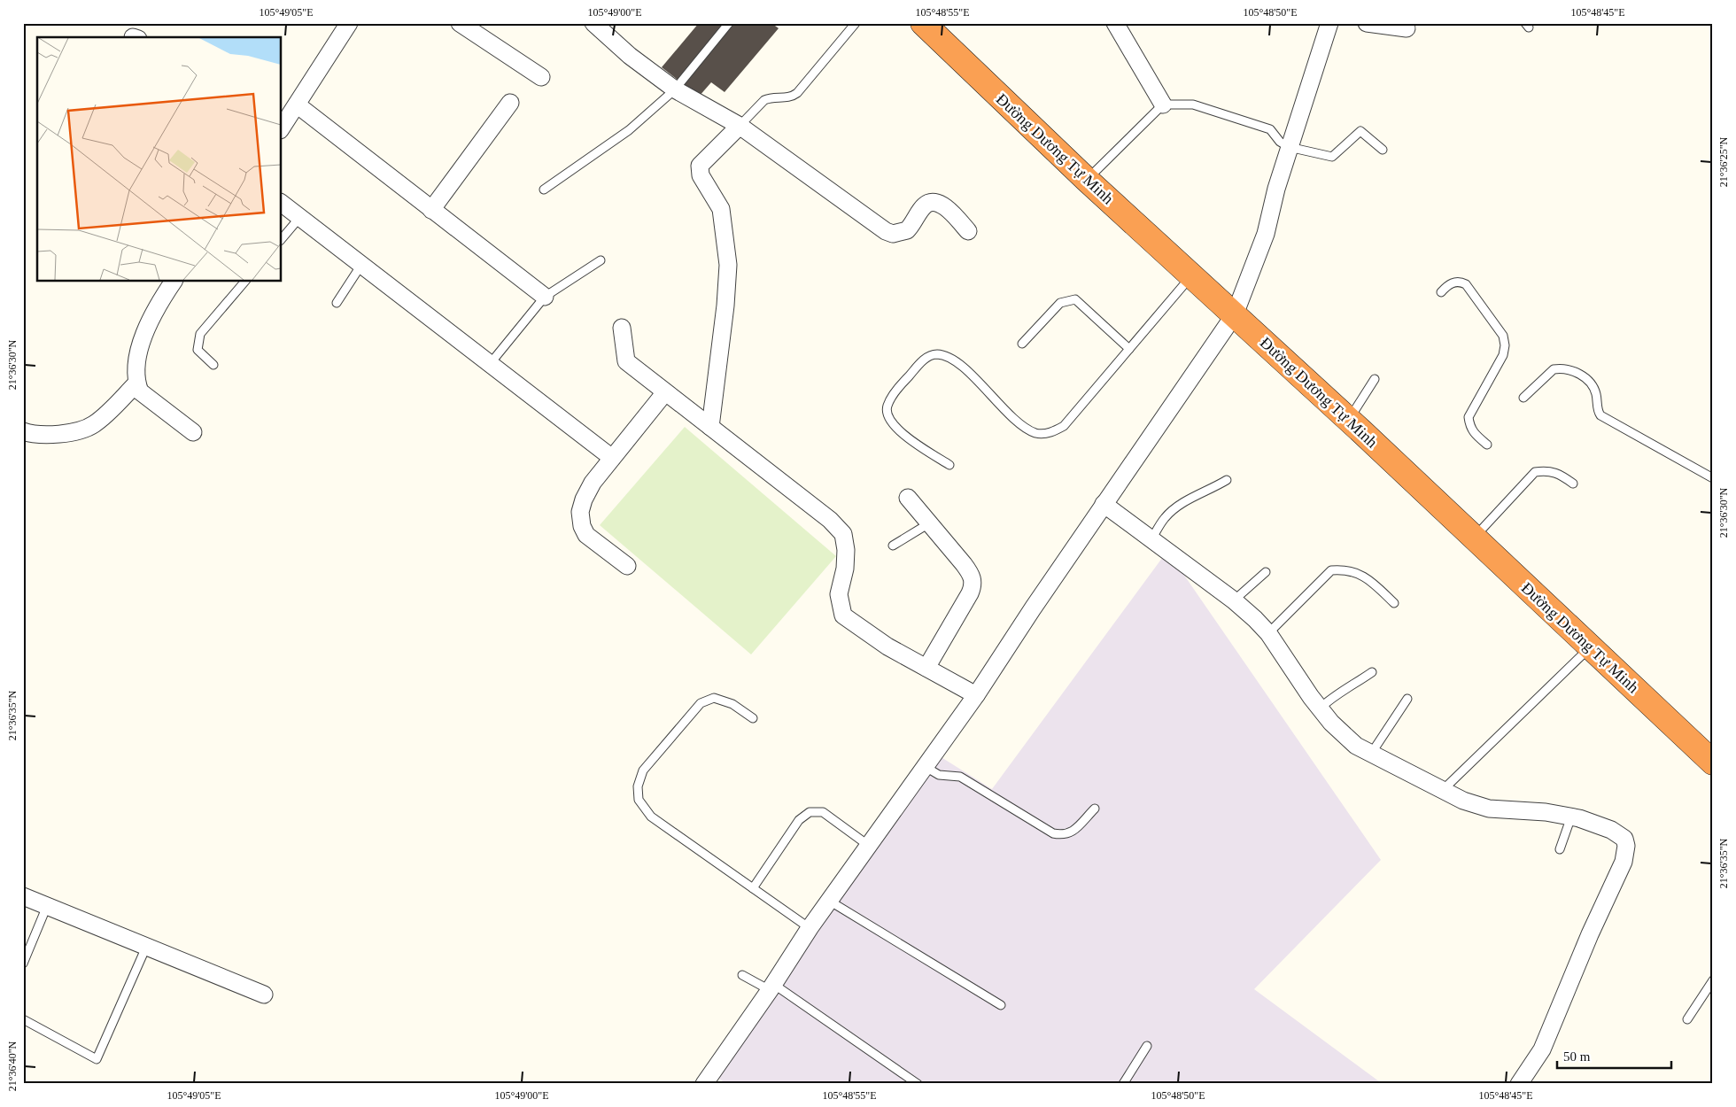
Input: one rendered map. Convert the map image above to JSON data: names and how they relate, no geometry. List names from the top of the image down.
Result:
{
  "streets": {
    "highway": ["Đường Dương Tự Minh"]
  },
  "scale_bar": "50 m",
  "coordinates": [
    "105°49'05\"E",
    "105°49'00\"E",
    "105°48'55\"E",
    "105°48'50\"E",
    "105°48'45\"E",
    "21°36'25\"N",
    "21°36'30\"N",
    "21°36'35\"N",
    "21°36'40\"N"
  ]
}
